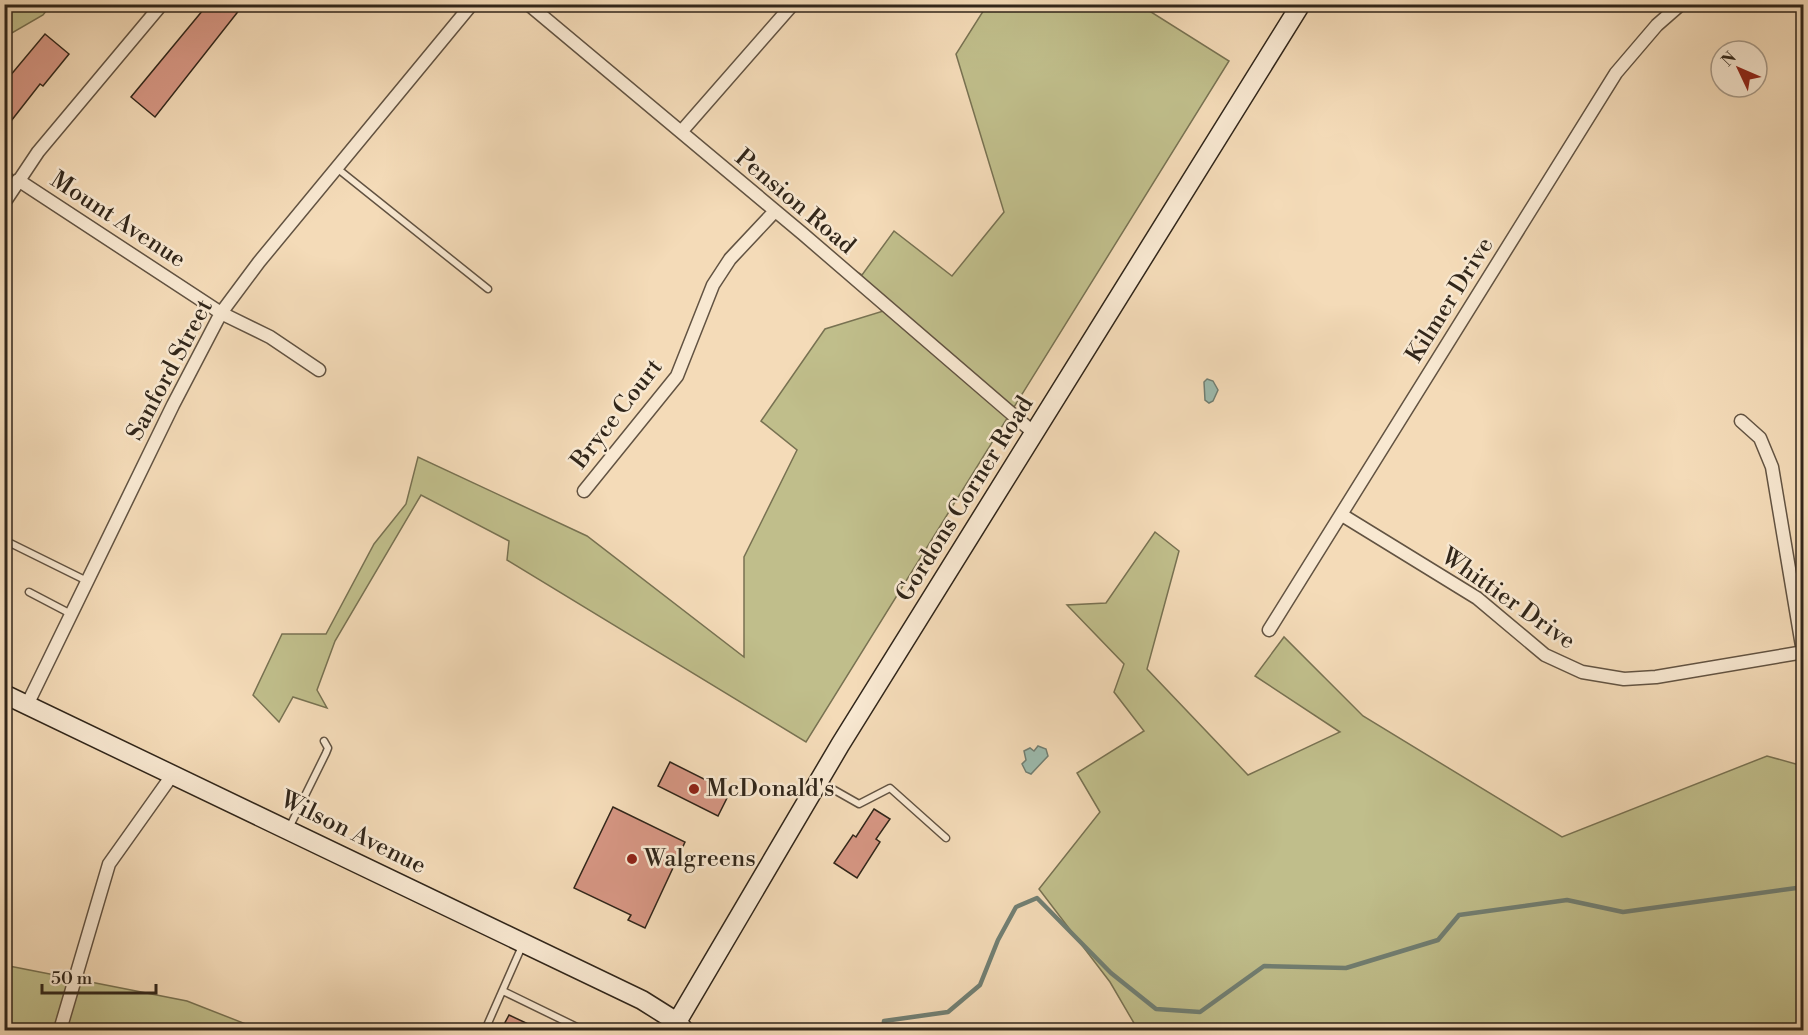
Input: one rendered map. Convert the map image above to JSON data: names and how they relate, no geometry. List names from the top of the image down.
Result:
{
  "streets": {
    "street": [
      "Pension Road",
      "Mount Avenue",
      "Kilmer Drive",
      "Sanford Street",
      "Bryce Court",
      "Gordons Corner Road",
      "Whittier Drive",
      "Wilson Avenue"
    ]
  },
  "crossings": [
    ["Pension Road", "Bryce Court"],
    ["Pension Road", "Gordons Corner Road"],
    ["Mount Avenue", "Sanford Street"],
    ["Kilmer Drive", "Whittier Drive"],
    ["Sanford Street", "Wilson Avenue"],
    ["Gordons Corner Road", "Wilson Avenue"]
  ],
  "places": ["McDonald's", "Walgreens"],
  "scale_bar": "50 m",
  "north": "top left"
}
